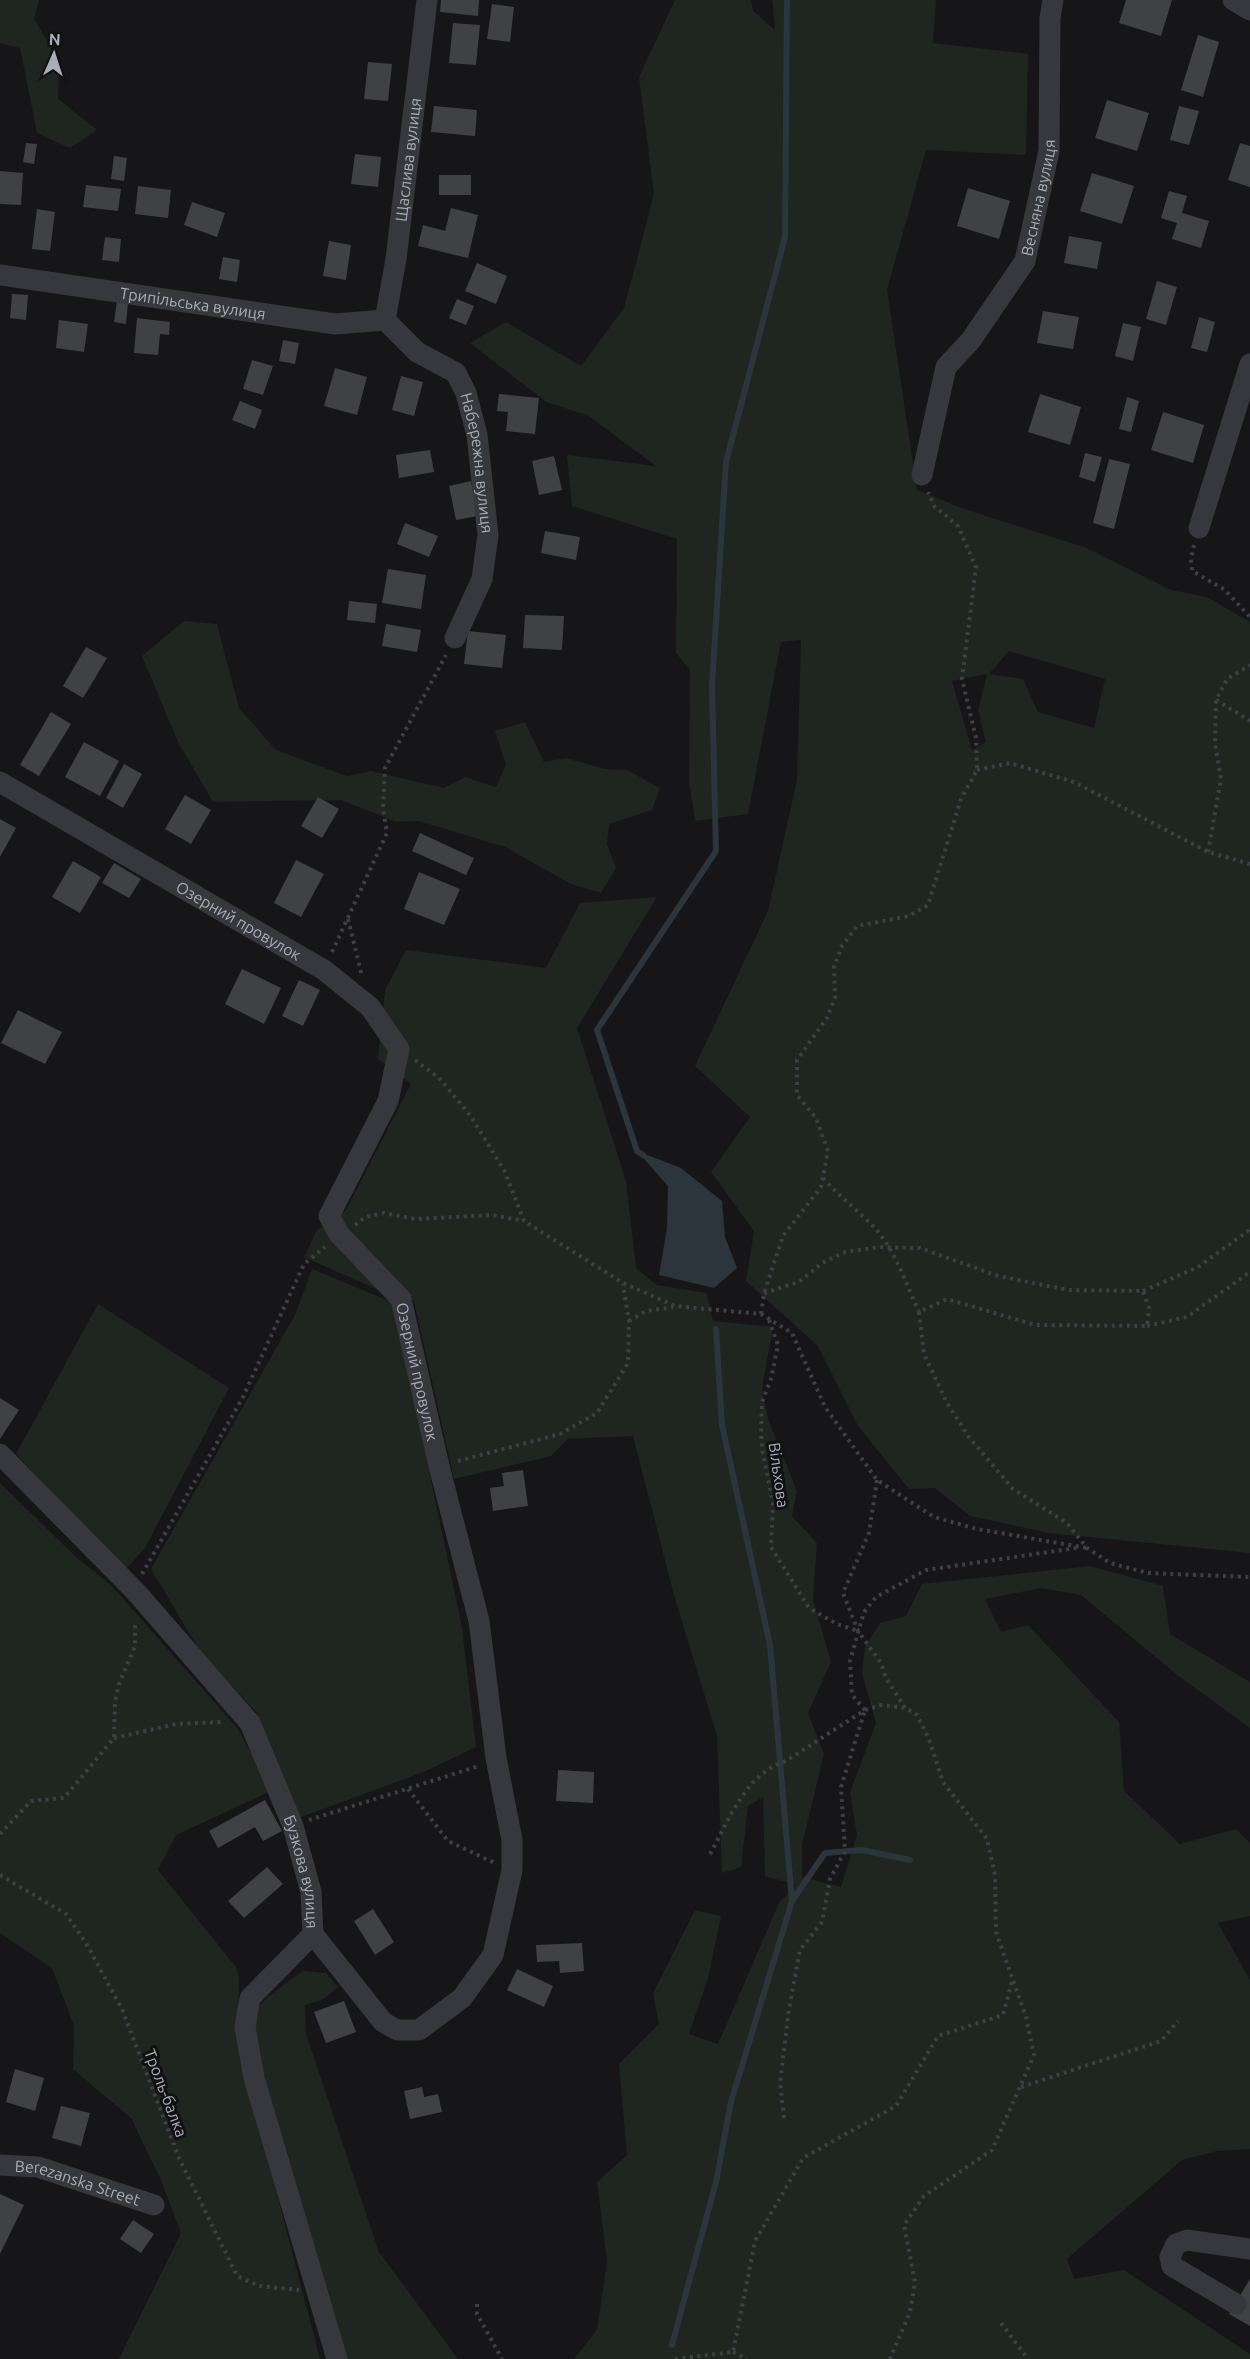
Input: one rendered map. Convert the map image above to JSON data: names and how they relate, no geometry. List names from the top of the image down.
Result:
{
  "streets": {
    "street": [
      "Щаслива вулиця",
      "Весняна вулиця",
      "Трипільська вулиця",
      "Набережна вулиця",
      "Озерний провулок",
      "Бузкова вулиця",
      "Berezanska Street"
    ],
    "path": ["Вільхова", "Троль-балка"]
  },
  "crossings": [
    ["Щаслива вулиця", "Трипільська вулиця"],
    ["Щаслива вулиця", "Набережна вулиця"],
    ["Трипільська вулиця", "Набережна вулиця"],
    ["Озерний провулок", "Бузкова вулиця"],
    ["Бузкова вулиця", "Троль-балка"]
  ],
  "north": "top"
}
